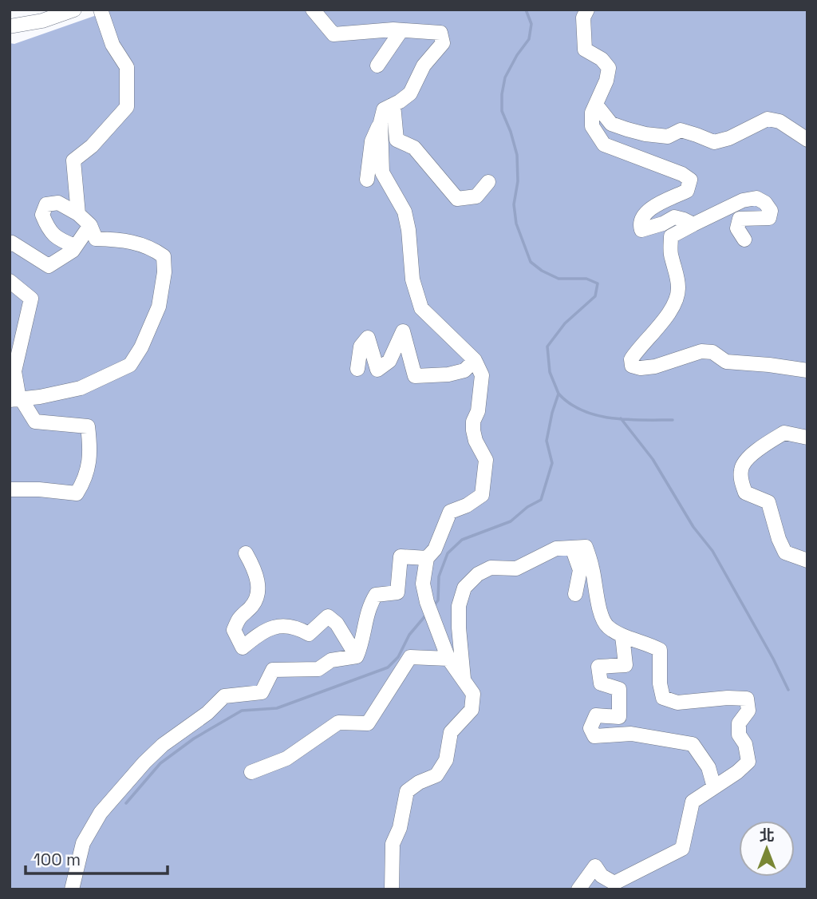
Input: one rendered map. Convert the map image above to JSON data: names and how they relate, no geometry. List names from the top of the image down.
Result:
{
  "scale_bar": "100 m",
  "north": "top"
}
